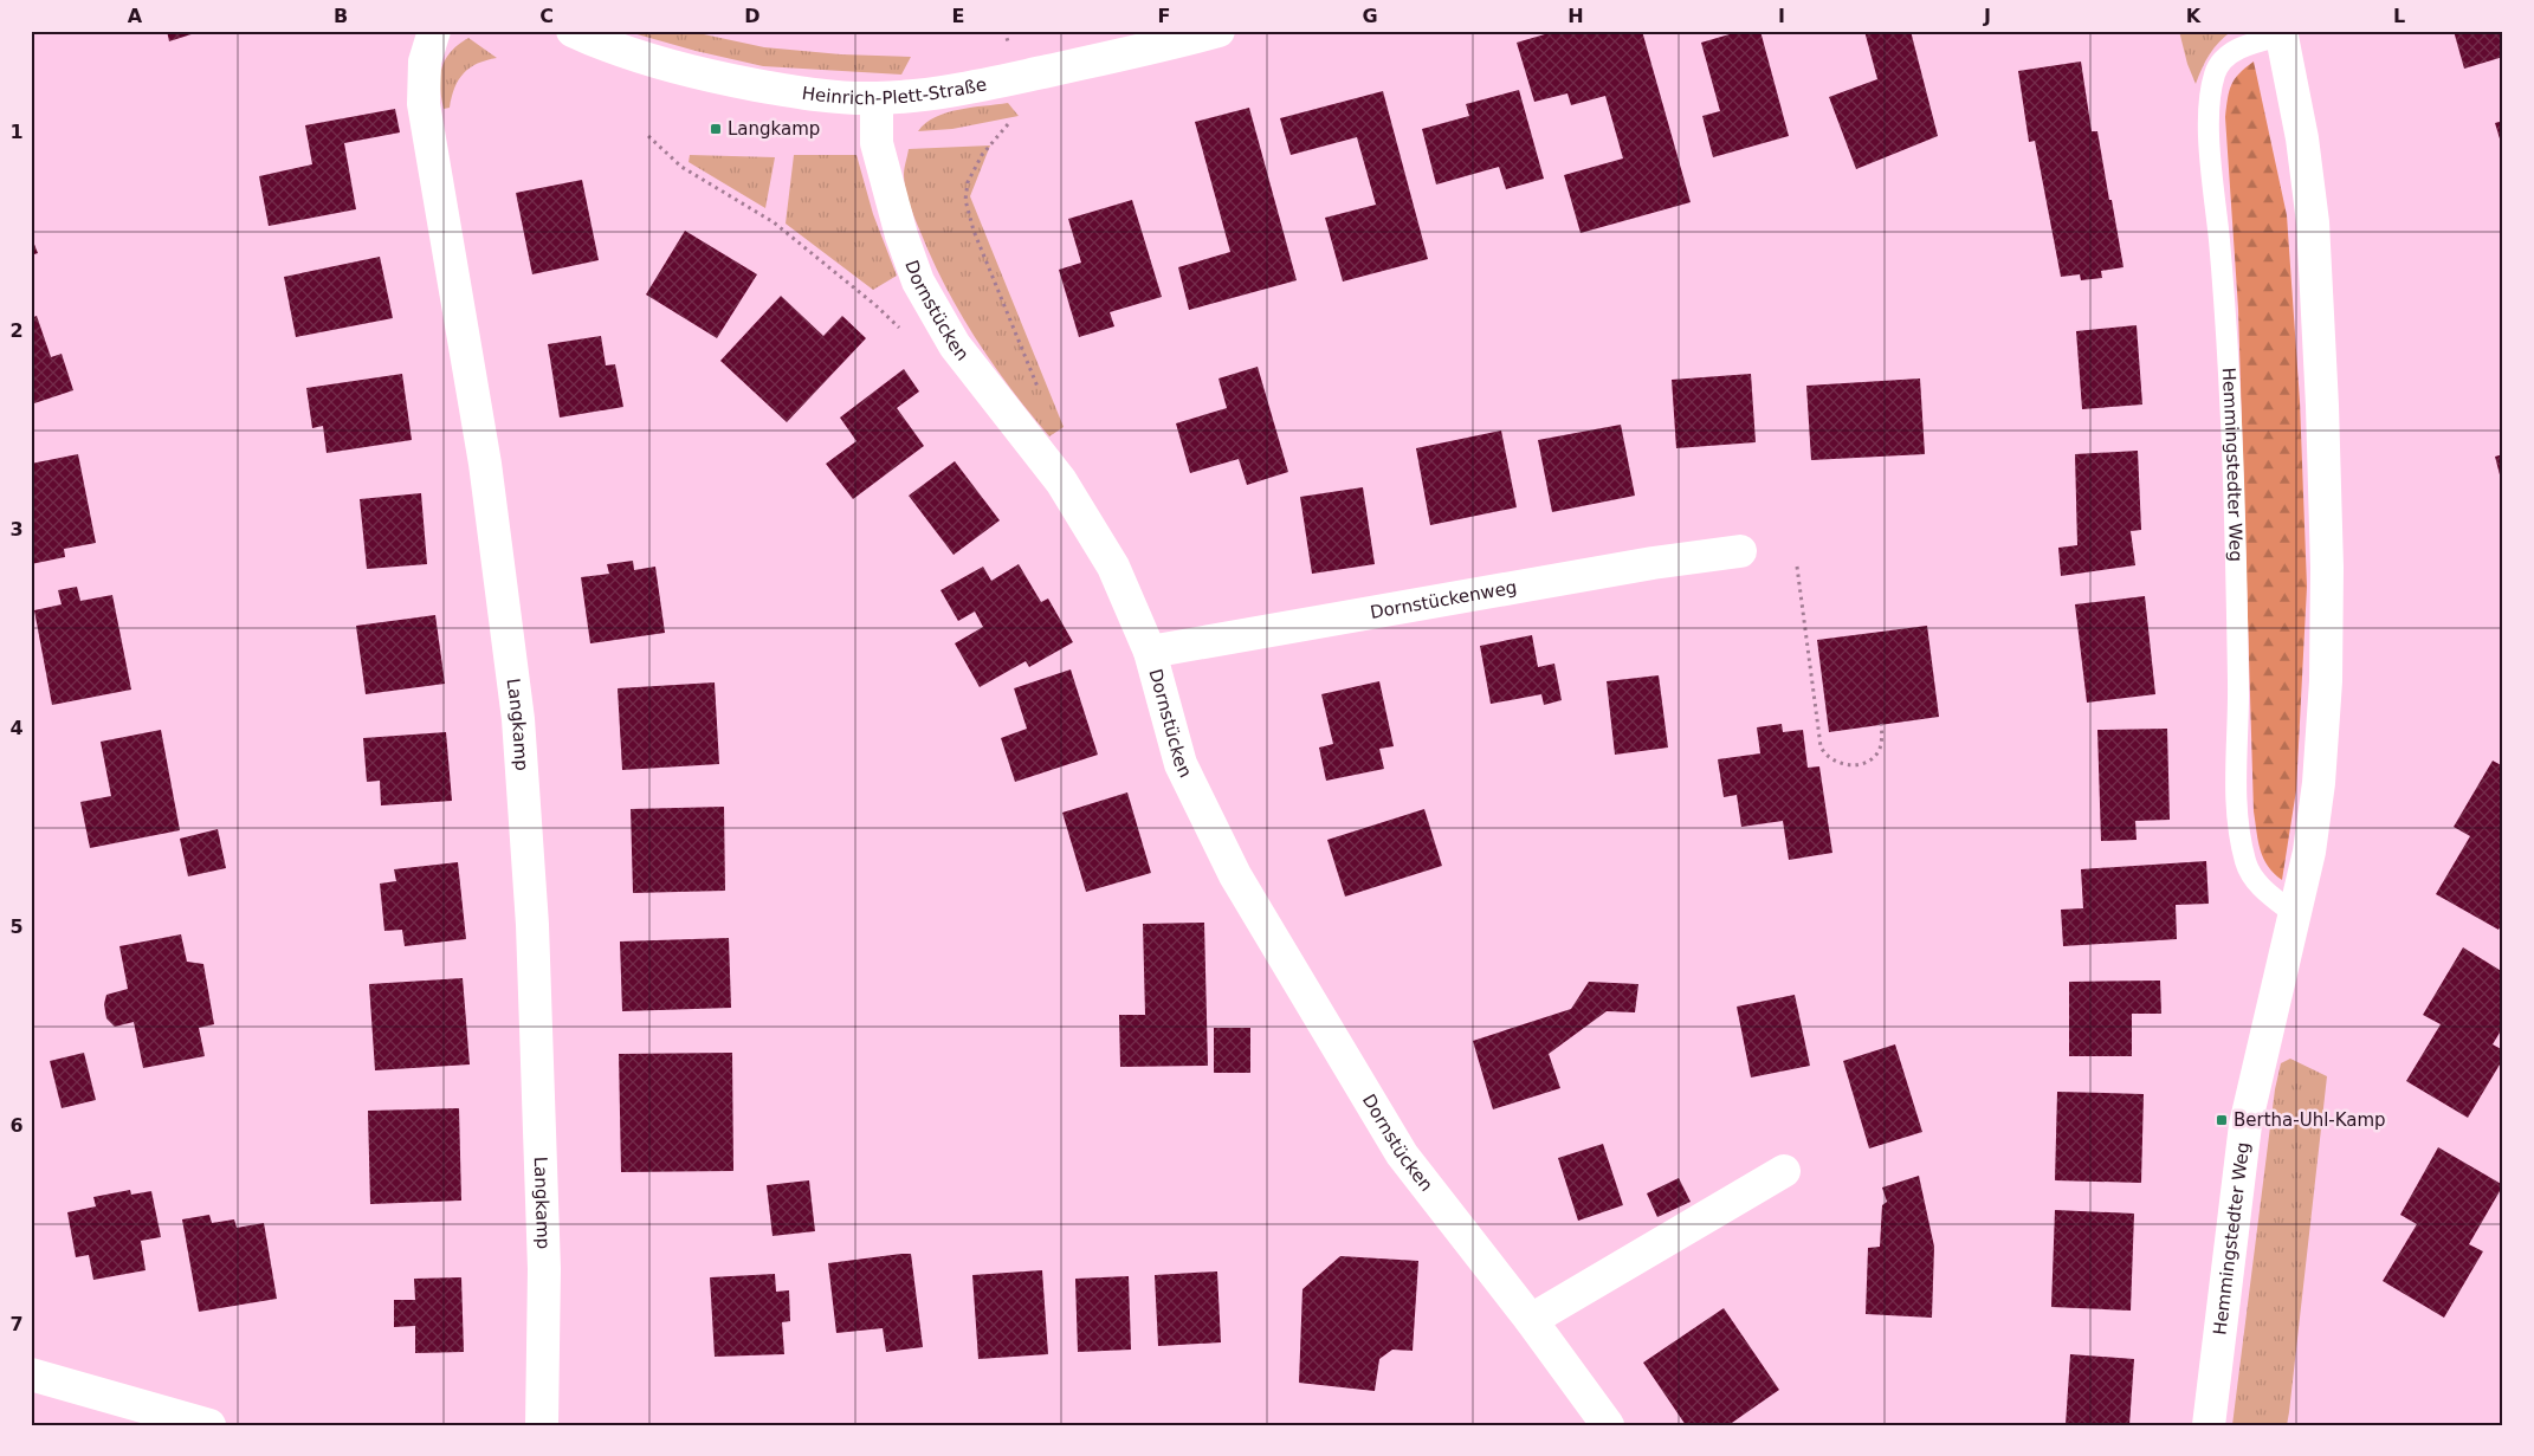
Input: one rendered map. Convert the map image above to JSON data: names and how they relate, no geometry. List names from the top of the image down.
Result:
{
  "streets": {
    "street": [
      "Heinrich-Plett-Straße",
      "Dornstücken",
      "Hemmingstedter Weg",
      "Dornstückenweg",
      "Langkamp"
    ]
  },
  "crossings": [
    ["Heinrich-Plett-Straße", "Dornstücken"],
    ["Dornstücken", "Dornstückenweg"]
  ],
  "places": {
    "transit": ["Langkamp", "Bertha-Uhl-Kamp"]
  },
  "grid": {
    "columns": [
      "A",
      "B",
      "C",
      "D",
      "E",
      "F",
      "G",
      "H",
      "I",
      "J",
      "K",
      "L"
    ],
    "rows": [
      "1",
      "2",
      "3",
      "4",
      "5",
      "6",
      "7"
    ]
  }
}
